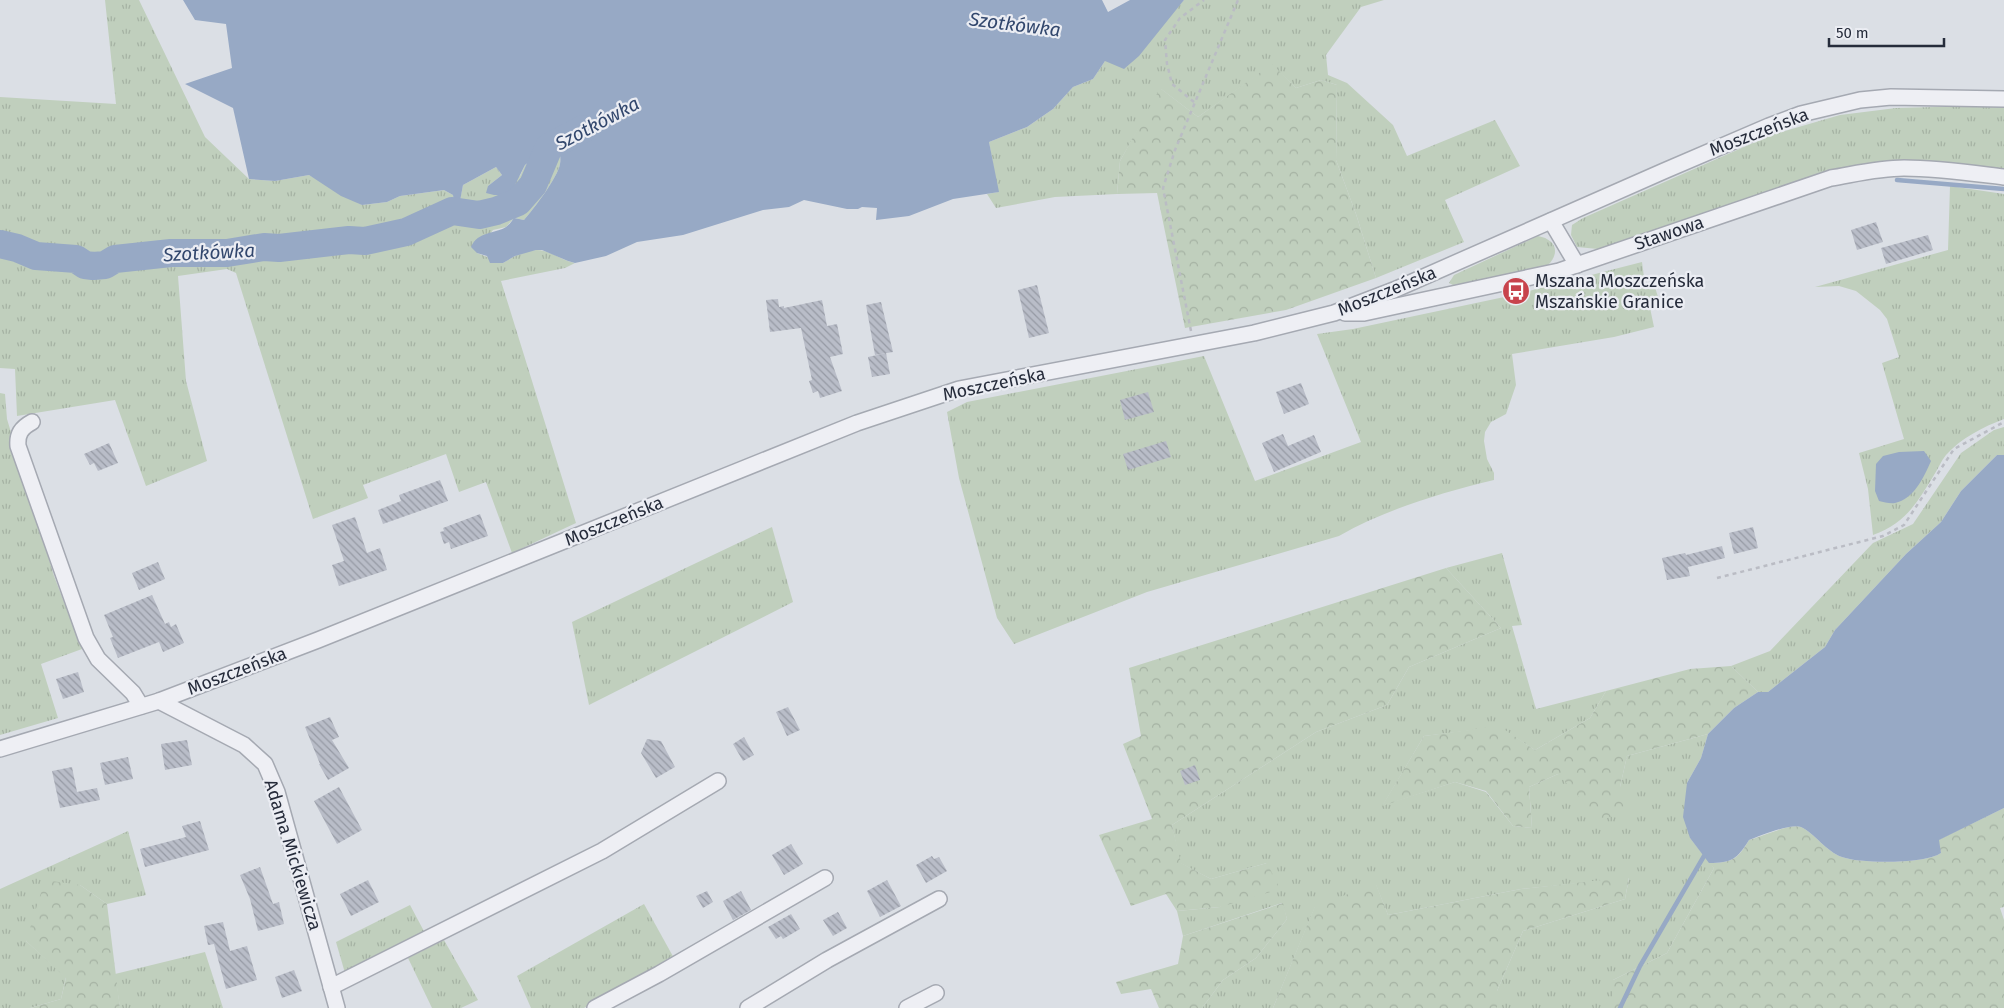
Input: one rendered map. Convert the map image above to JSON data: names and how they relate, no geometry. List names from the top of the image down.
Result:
{
  "streets": {
    "street": ["Moszczeńska", "Stawowa", "Adama Mickiewicza"]
  },
  "crossings": [
    ["Moszczeńska", "Stawowa"],
    ["Moszczeńska", "Adama Mickiewicza"]
  ],
  "water": ["Szotkówka"],
  "places": {
    "bus stop": ["Mszana Moszczeńska Mszańskie Granice"]
  },
  "scale_bar": "50 m"
}
